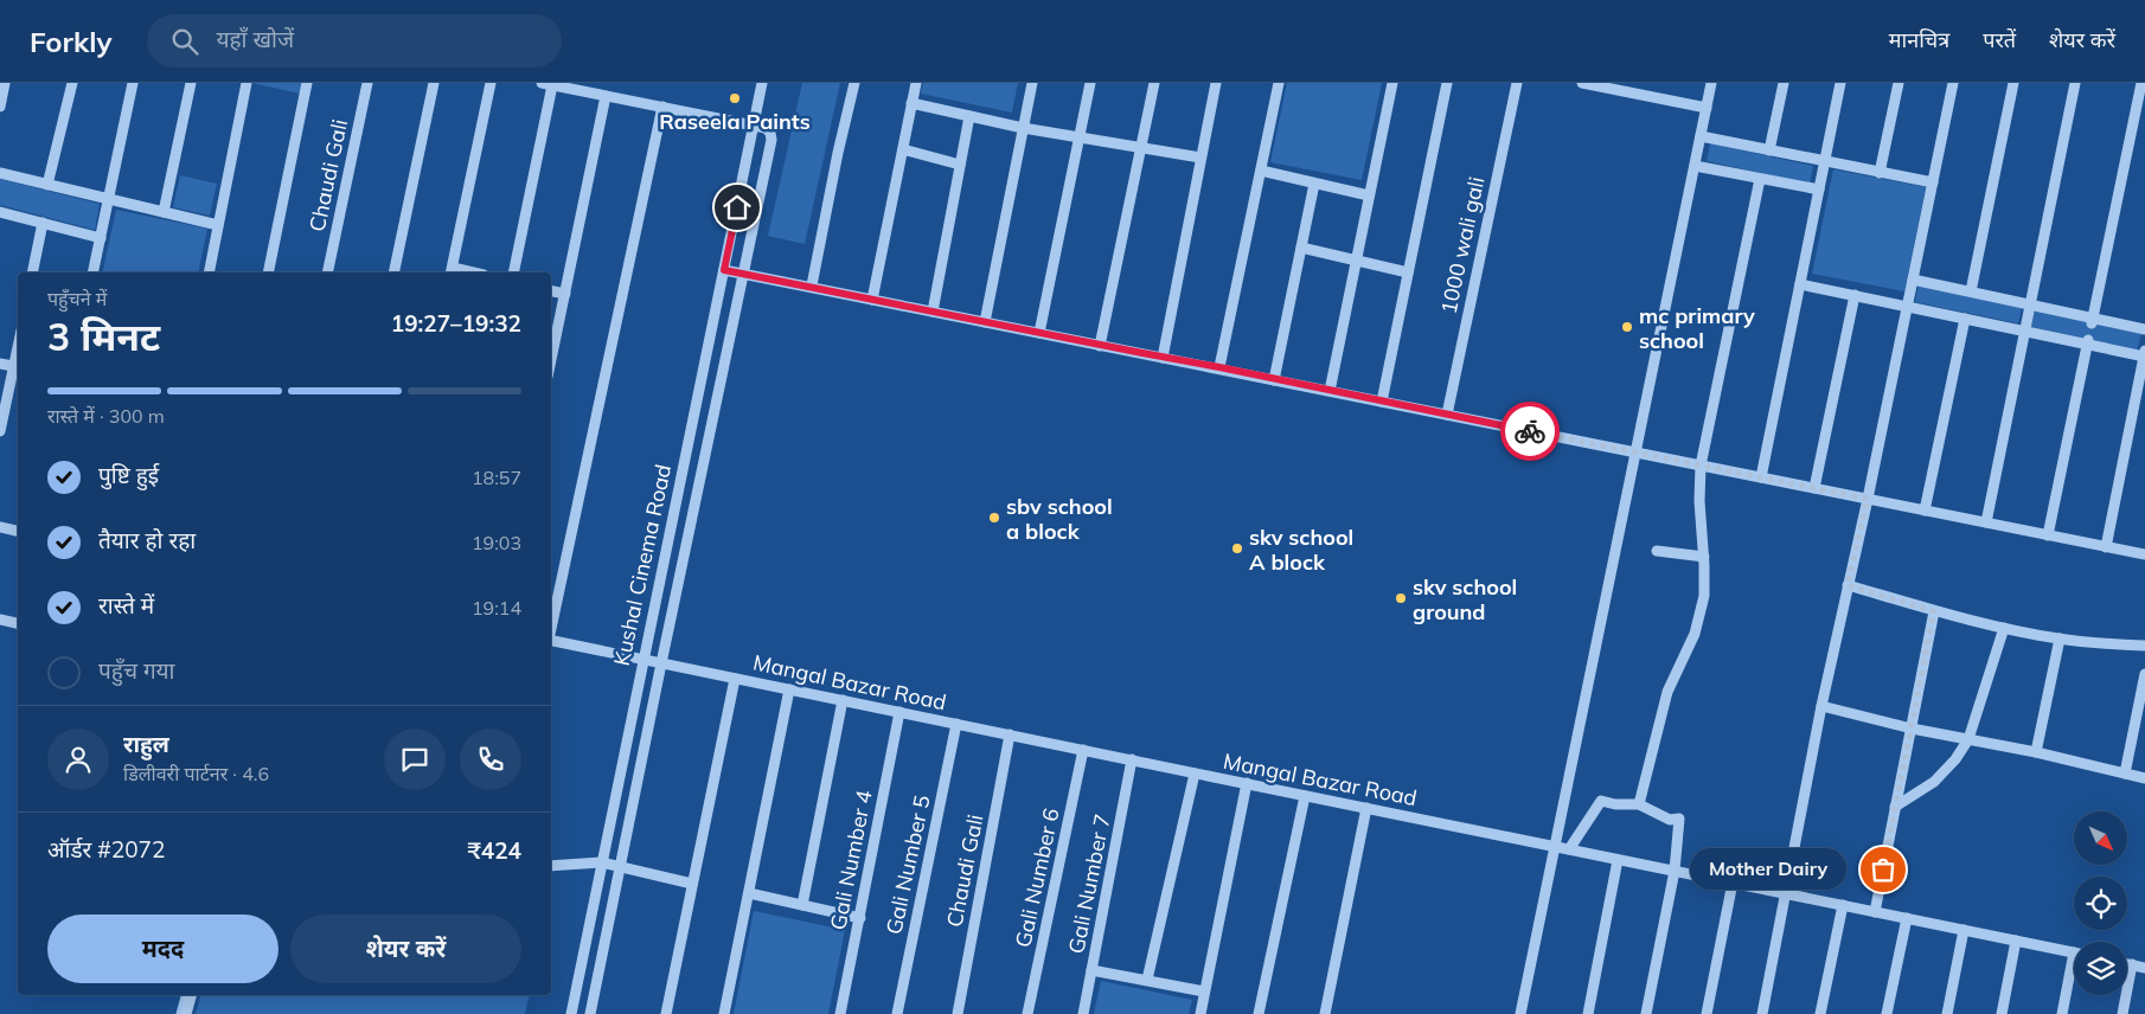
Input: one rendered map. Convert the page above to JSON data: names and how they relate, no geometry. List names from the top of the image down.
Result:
{
  "streets": {
    "street": [
      "Chaudi Gali",
      "1000 wali gali",
      "Kushal Cinema Road",
      "Mangal Bazar Road",
      "Gali Number 4",
      "Gali Number 5",
      "Gali Number 6",
      "Gali Number 7"
    ]
  },
  "crossings": [
    ["Chaudi Gali", "Mangal Bazar Road"],
    ["Kushal Cinema Road", "Mangal Bazar Road"],
    ["Mangal Bazar Road", "Gali Number 4"],
    ["Mangal Bazar Road", "Gali Number 5"],
    ["Mangal Bazar Road", "Gali Number 6"],
    ["Mangal Bazar Road", "Gali Number 7"]
  ],
  "places": [
    "Raseela Paints",
    "mc primary school",
    "sbv school a block",
    "skv school A block",
    "skv school ground",
    "Mother Dairy"
  ],
  "north": "bottom right",
  "page": {
    "header": "Forkly",
    "search": "यहाँ खोजें",
    "nav": ["मानचित्र", "परतें", "शेयर करें"],
    "heading": ["3 मिनट", "पहुँचने में", "19:27–19:32"],
    "panel": [
      "राहुल",
      "डिलीवरी पार्टनर · 4.6",
      "ऑर्डर #2072",
      "₹424"
    ],
    "bar": "रास्ते में · 300 m",
    "list": [
      ["पुष्टि हुई", "18:57"],
      ["तैयार हो रहा", "19:03"],
      ["रास्ते में", "19:14"],
      "पहुँच गया"
    ],
    "bubble": "Mother Dairy",
    "buttons": ["मदद", "शेयर करें"]
  }
}
